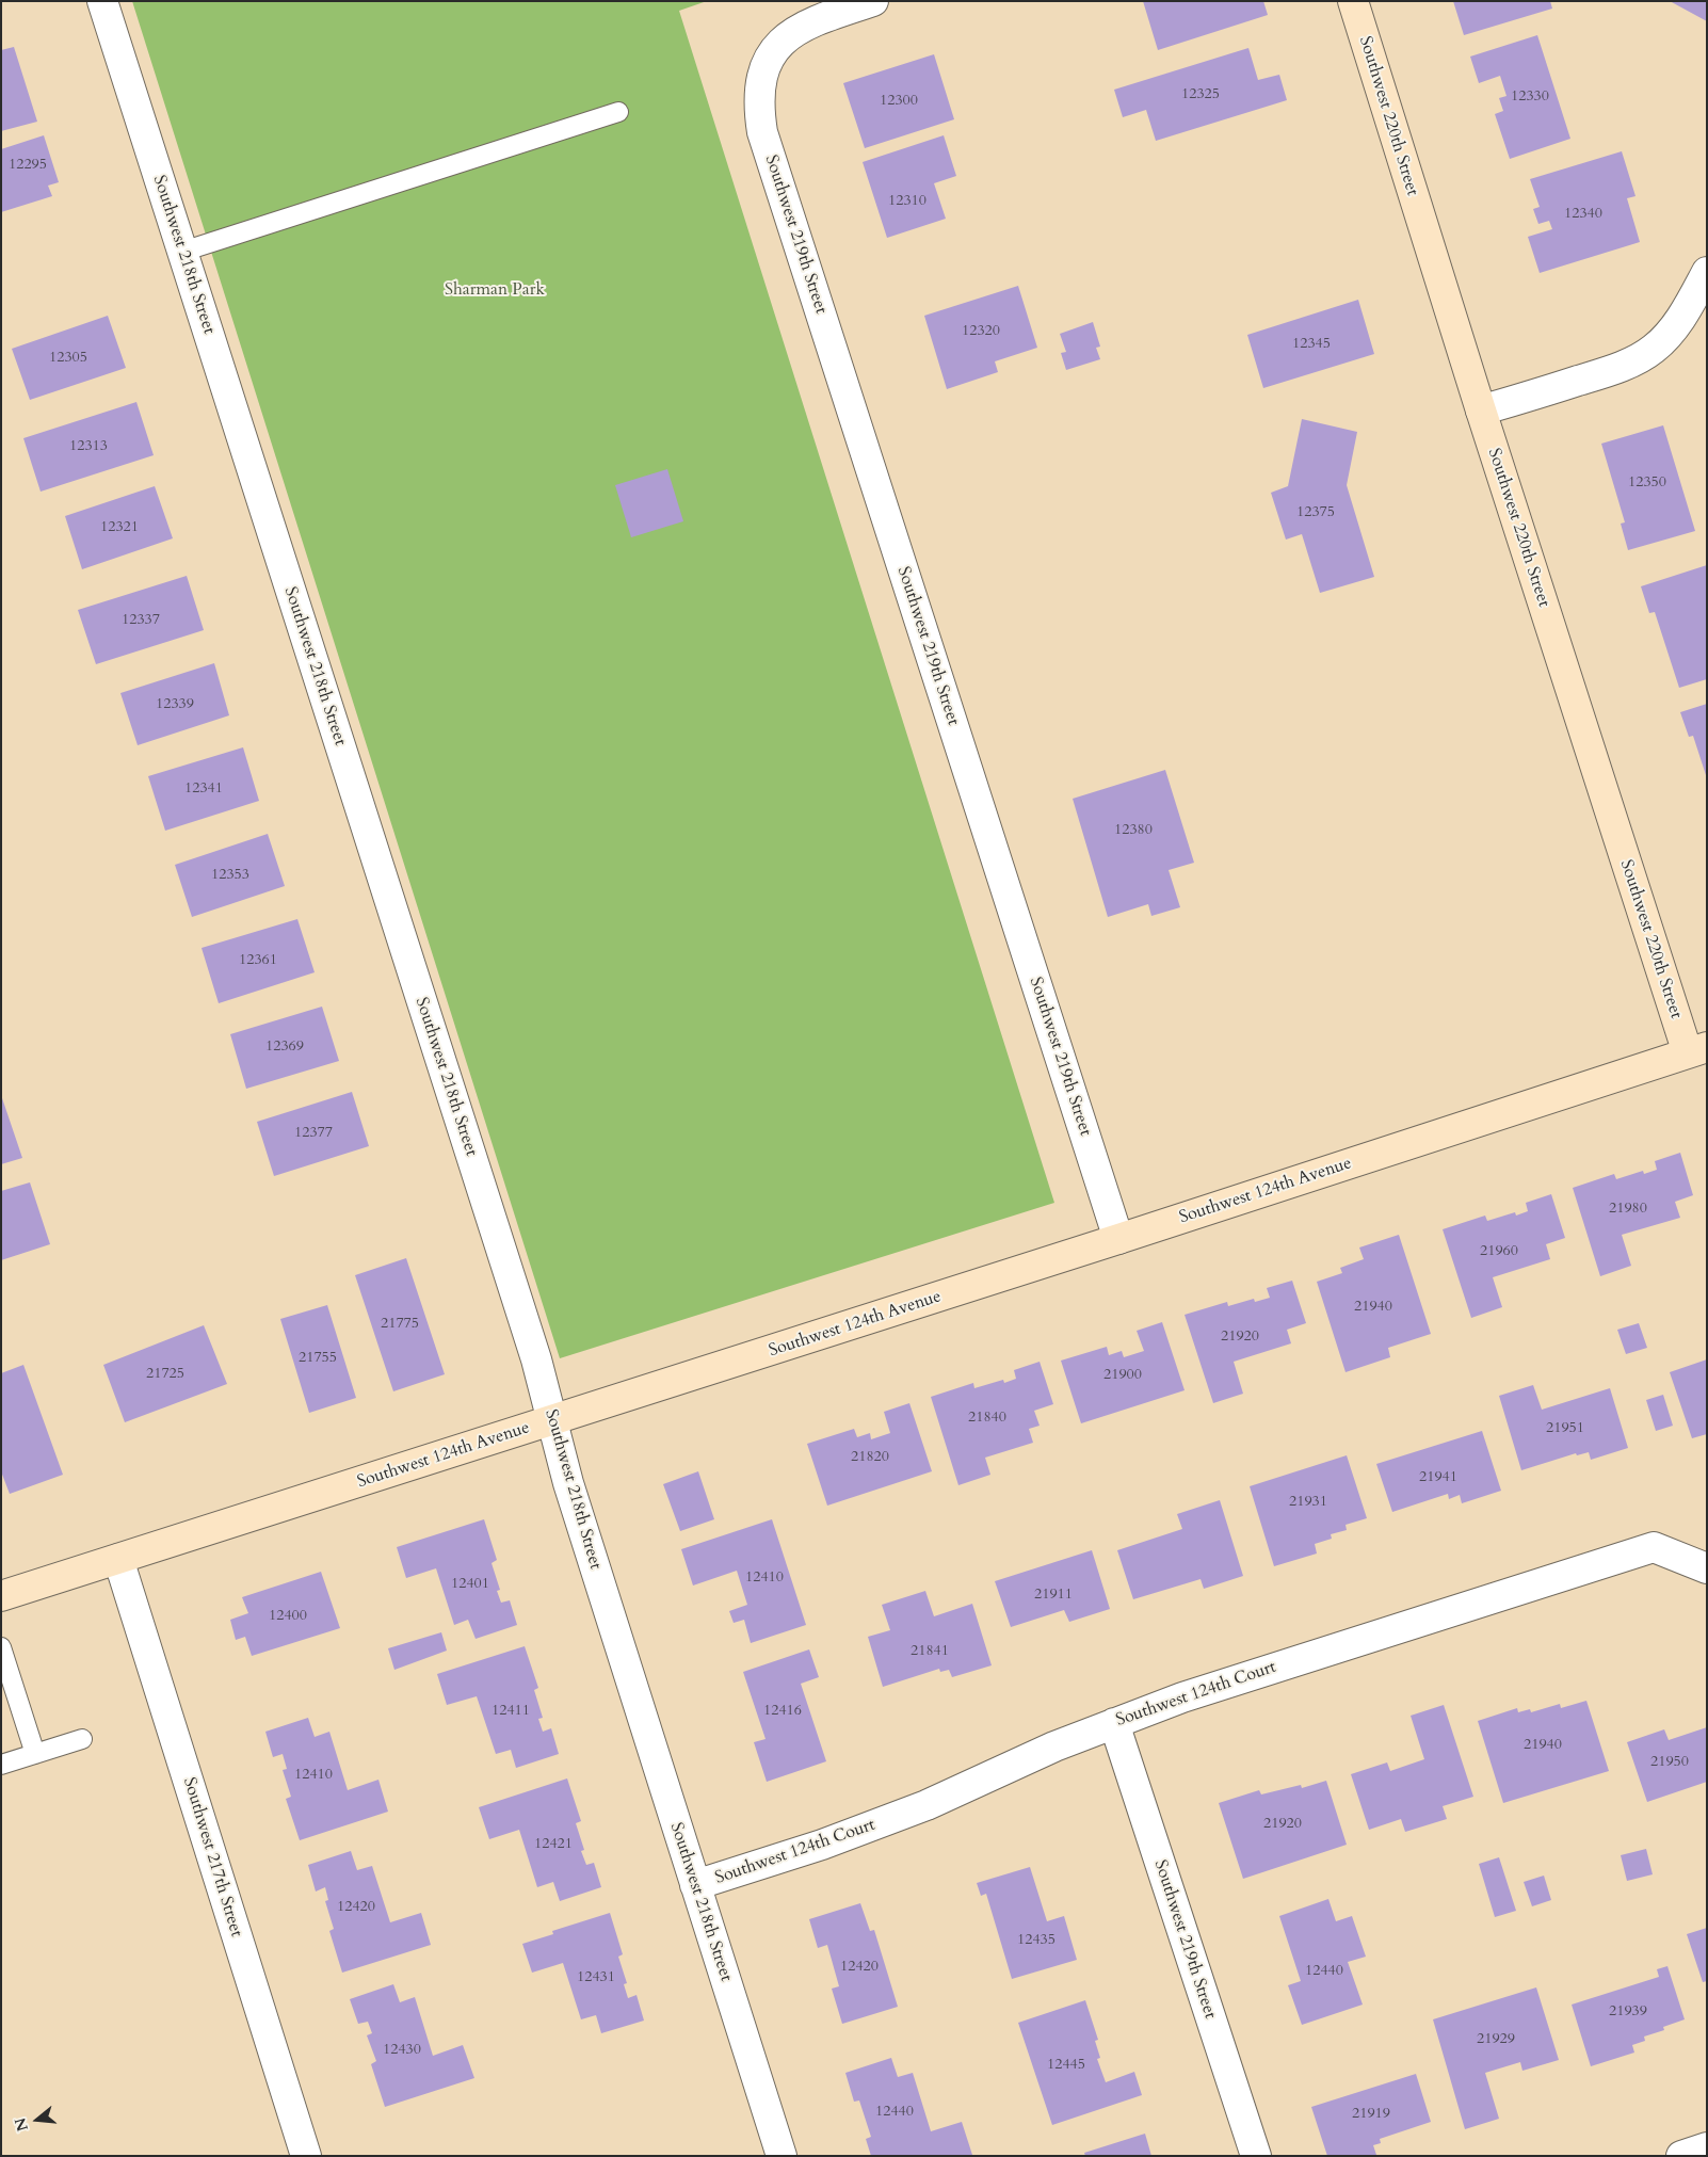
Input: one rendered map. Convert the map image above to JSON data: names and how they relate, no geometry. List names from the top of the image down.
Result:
{
  "streets": {
    "street": [
      "Southwest 220th Street",
      "Southwest 219th Street",
      "Southwest 218th Street",
      "Southwest 124th Avenue",
      "Southwest 124th Court",
      "Southwest 217th Street"
    ]
  },
  "crossings": [
    ["Southwest 220th Street", "Southwest 124th Avenue"],
    ["Southwest 219th Street", "Southwest 124th Avenue"],
    ["Southwest 219th Street", "Southwest 124th Court"],
    ["Southwest 218th Street", "Southwest 124th Avenue"],
    ["Southwest 218th Street", "Southwest 124th Court"],
    ["Southwest 124th Avenue", "Southwest 217th Street"]
  ],
  "parks": ["Sharman Park"],
  "house_numbers": [
    "12325",
    "12330",
    "12300",
    "12295",
    "12310",
    "12340",
    "12320",
    "12345",
    "12305",
    "12313",
    "12350",
    "12375",
    "12321",
    "12337",
    "12339",
    "12341",
    "12380",
    "12353",
    "12361",
    "12369",
    "12377",
    "21980",
    "21960",
    "21940",
    "21775",
    "21920",
    "21755",
    "21725",
    "21900",
    "21840",
    "21951",
    "21820",
    "21941",
    "21931",
    "12410",
    "12401",
    "21911",
    "12400",
    "21841",
    "12411",
    "12416",
    "21940",
    "21950",
    "12410",
    "21920",
    "12421",
    "12420",
    "12435",
    "12420",
    "12440",
    "12431",
    "21939",
    "21929",
    "12430",
    "12445",
    "12440",
    "21919"
  ],
  "north": "left"
}
